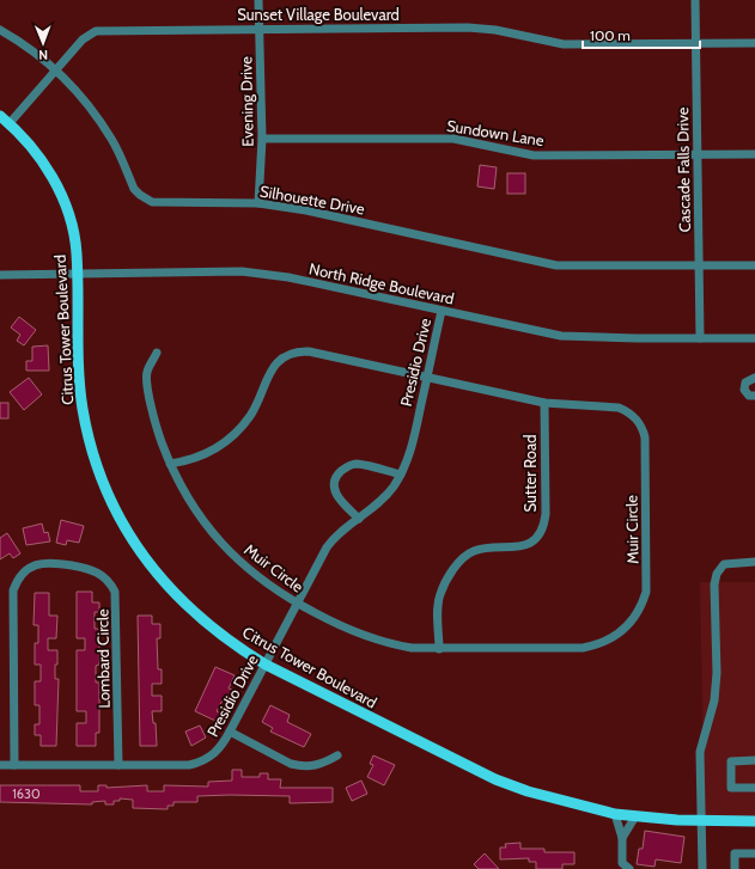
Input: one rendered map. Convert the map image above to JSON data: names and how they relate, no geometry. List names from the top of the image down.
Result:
{
  "streets": {
    "main road": ["Citrus Tower Boulevard"],
    "street": [
      "Sunset Village Boulevard",
      "Evening Drive",
      "Sundown Lane",
      "Cascade Falls Drive",
      "Silhouette Drive",
      "North Ridge Boulevard",
      "Presidio Drive",
      "Sutter Road",
      "Muir Circle",
      "Lombard Circle"
    ]
  },
  "crossings": [
    ["Sunset Village Boulevard", "Evening Drive"],
    ["Sunset Village Boulevard", "Cascade Falls Drive"],
    ["Sunset Village Boulevard", "Silhouette Drive"],
    ["Sunset Village Boulevard", "Citrus Tower Boulevard"],
    ["Evening Drive", "Sundown Lane"],
    ["Evening Drive", "Silhouette Drive"],
    ["Sundown Lane", "Cascade Falls Drive"],
    ["Cascade Falls Drive", "Silhouette Drive"],
    ["Cascade Falls Drive", "North Ridge Boulevard"],
    ["North Ridge Boulevard", "Citrus Tower Boulevard"],
    ["North Ridge Boulevard", "Presidio Drive"],
    ["Citrus Tower Boulevard", "Presidio Drive"],
    ["Presidio Drive", "Muir Circle"],
    ["Presidio Drive", "Lombard Circle"],
    ["Sutter Road", "Muir Circle"]
  ],
  "house_numbers": ["1630"],
  "scale_bar": "100 m",
  "north": "bottom"
}
